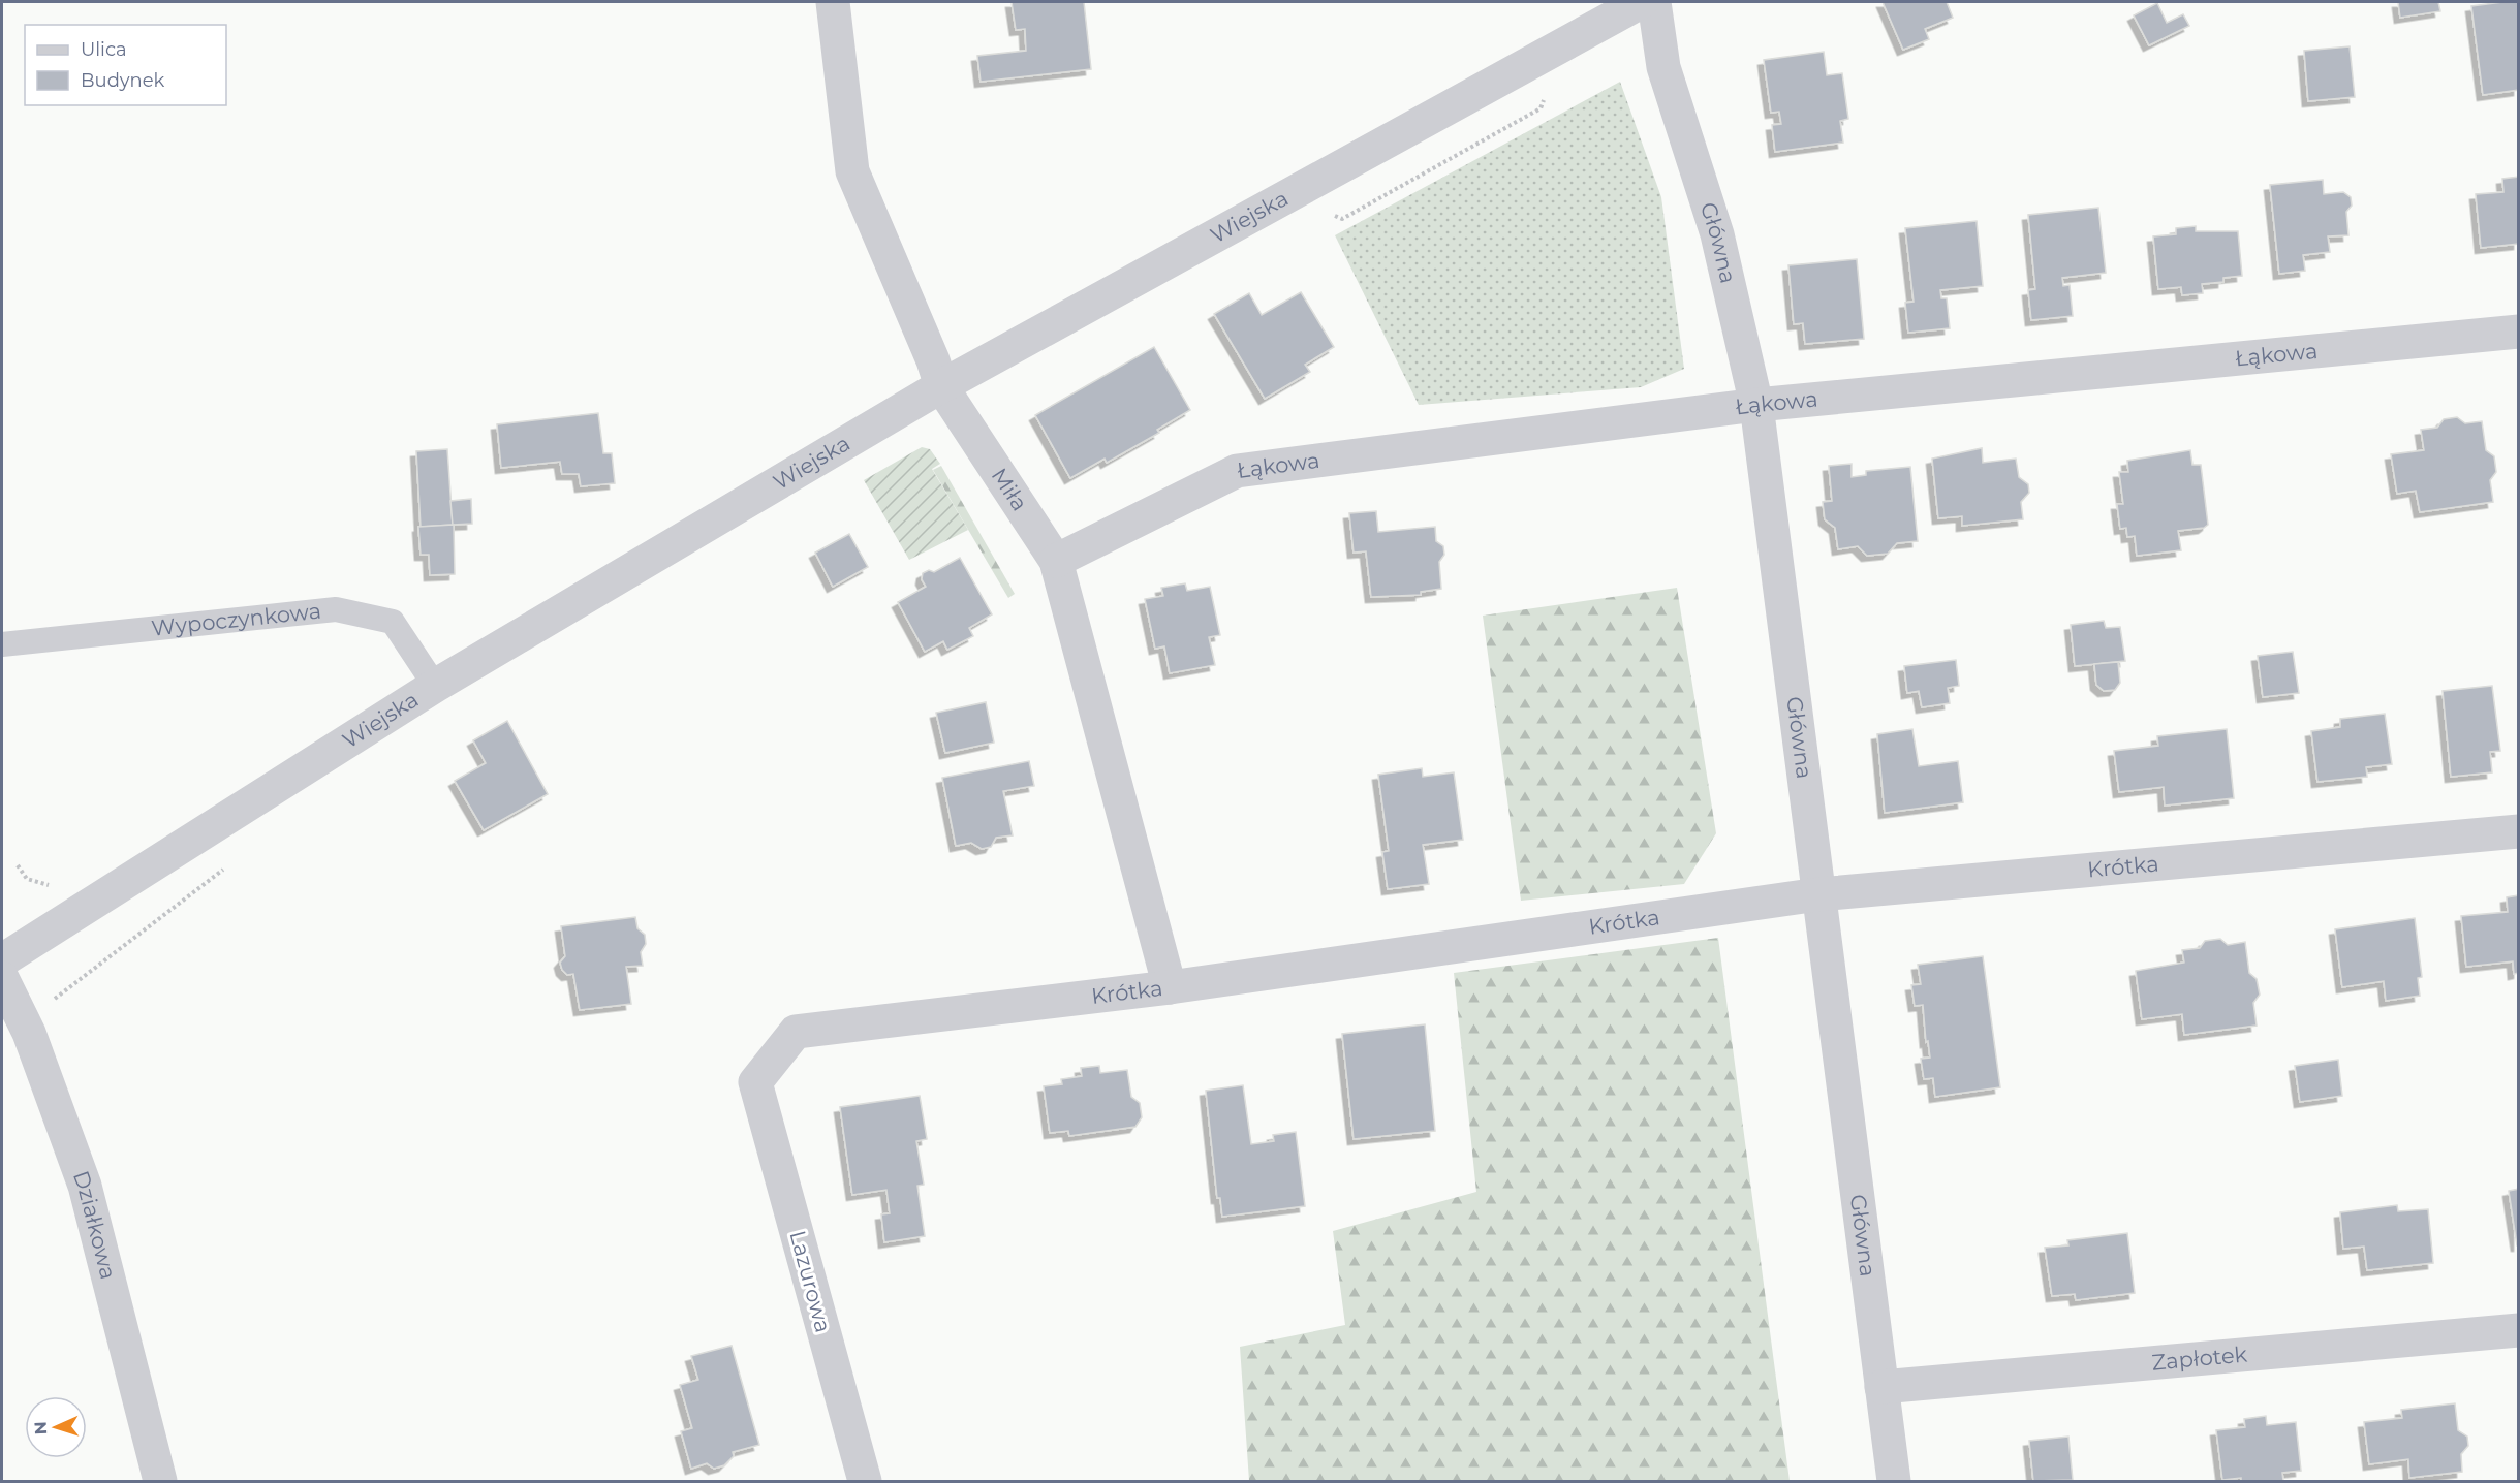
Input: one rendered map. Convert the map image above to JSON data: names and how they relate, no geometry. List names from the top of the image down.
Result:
{
  "streets": {
    "street": [
      "Wiejska",
      "Główna",
      "Łąkowa",
      "Miła",
      "Krótka",
      "Działkowa",
      "Lazurowa",
      "Zapłotek"
    ],
    "lane": ["Wypoczynkowa"]
  },
  "crossings": [
    ["Wiejska", "Miła"],
    ["Wiejska", "Wypoczynkowa"],
    ["Główna", "Łąkowa"],
    ["Główna", "Krótka"],
    ["Główna", "Zapłotek"],
    ["Łąkowa", "Miła"],
    ["Miła", "Krótka"],
    ["Krótka", "Lazurowa"]
  ],
  "legend": ["Ulica", "Budynek"],
  "north": "left"
}
